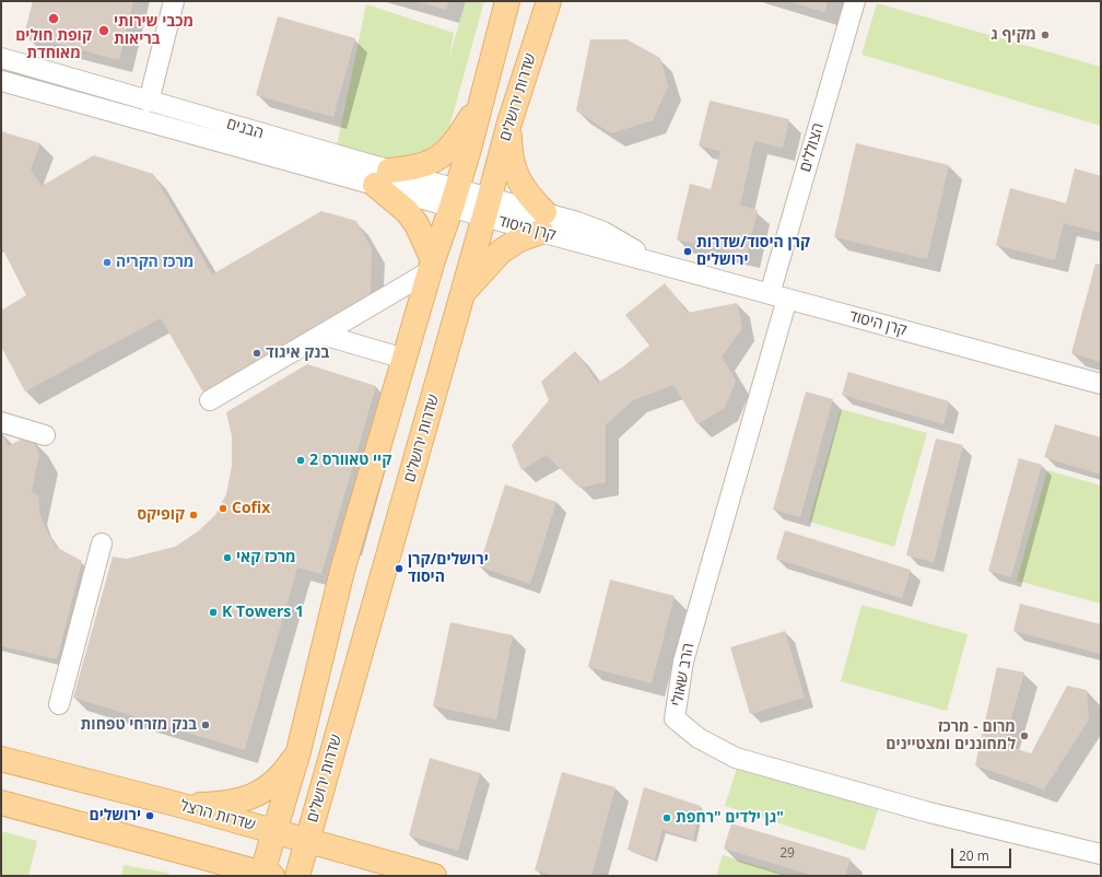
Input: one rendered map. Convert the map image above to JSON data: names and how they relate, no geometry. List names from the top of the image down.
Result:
{
  "streets": {
    "main road": ["שדרות ירושלים", "שדרות הרצל"],
    "street": [
      "הבנים",
      "הצוללים",
      "קרן היסוד",
      "הרב שאולי"
    ]
  },
  "crossings": [
    ["שדרות ירושלים", "קרן היסוד"],
    ["שדרות ירושלים", "שדרות הרצל"],
    ["הבנים", "קרן היסוד"],
    ["הצוללים", "קרן היסוד"],
    ["הצוללים", "הרב שאולי"],
    ["קרן היסוד", "הרב שאולי"]
  ],
  "places": [
    "קופת חולים מאוחדת",
    "מכבי שירותי בריאות",
    "מקיף ג",
    "קרן היסוד/שדרות ירושלים",
    "מרכז הקריה",
    "בנק איגוד",
    "קיי טאוורס 2",
    "Cofix",
    "קופיקס",
    "מרכז קאי",
    "ירושלים/קרן היסוד",
    "K Towers 1",
    "בנק מזרחי טפחות",
    "מרום - מרכז למחוננים ומצטיינים",
    "ירושלים",
    "גן ילדים \"רחפת\""
  ],
  "house_numbers": ["29"],
  "scale_bar": "20 m"
}
